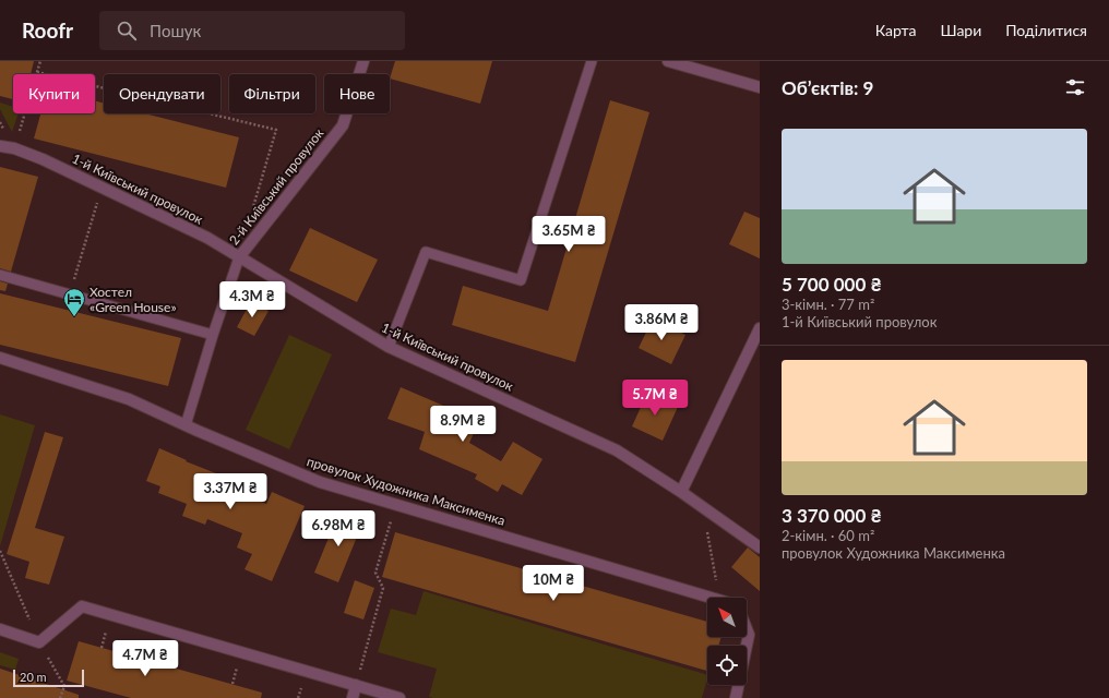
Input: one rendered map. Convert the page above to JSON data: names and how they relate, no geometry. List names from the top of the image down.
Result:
{
  "streets": {
    "street": ["2-й Київський провулок", "1-й Київський провулок", "провулок Художника Максименка"]
  },
  "crossings": [
    ["2-й Київський провулок", "1-й Київський провулок"]
  ],
  "places": {
    "hotel": ["Хостел «Green House»"]
  },
  "scale_bar": "20 m",
  "north": "top left",
  "page": {
    "header": "Roofr",
    "search": "Пошук",
    "nav": ["Карта", "Шари", "Поділитися"],
    "heading": "Об’єктів: 9",
    "chip": [
      "Купити",
      "Орендувати",
      "Фільтри",
      "Нове"
    ],
    "list": [
      {
        "name": "5 700 000 ₴",
        "note": "3-кімн. · 77 m² · 1-й Київський провулок"
      },
      {
        "name": "3 370 000 ₴",
        "note": "2-кімн. · 60 m² · провулок Художника Максименка"
      }
    ],
    "price": [
      "3.65M ₴",
      "4.3M ₴",
      "3.86M ₴",
      "5.7M ₴",
      "8.9M ₴",
      "3.37M ₴",
      "6.98M ₴",
      "10M ₴",
      "4.7M ₴"
    ],
    "scale": "20 m"
  }
}
